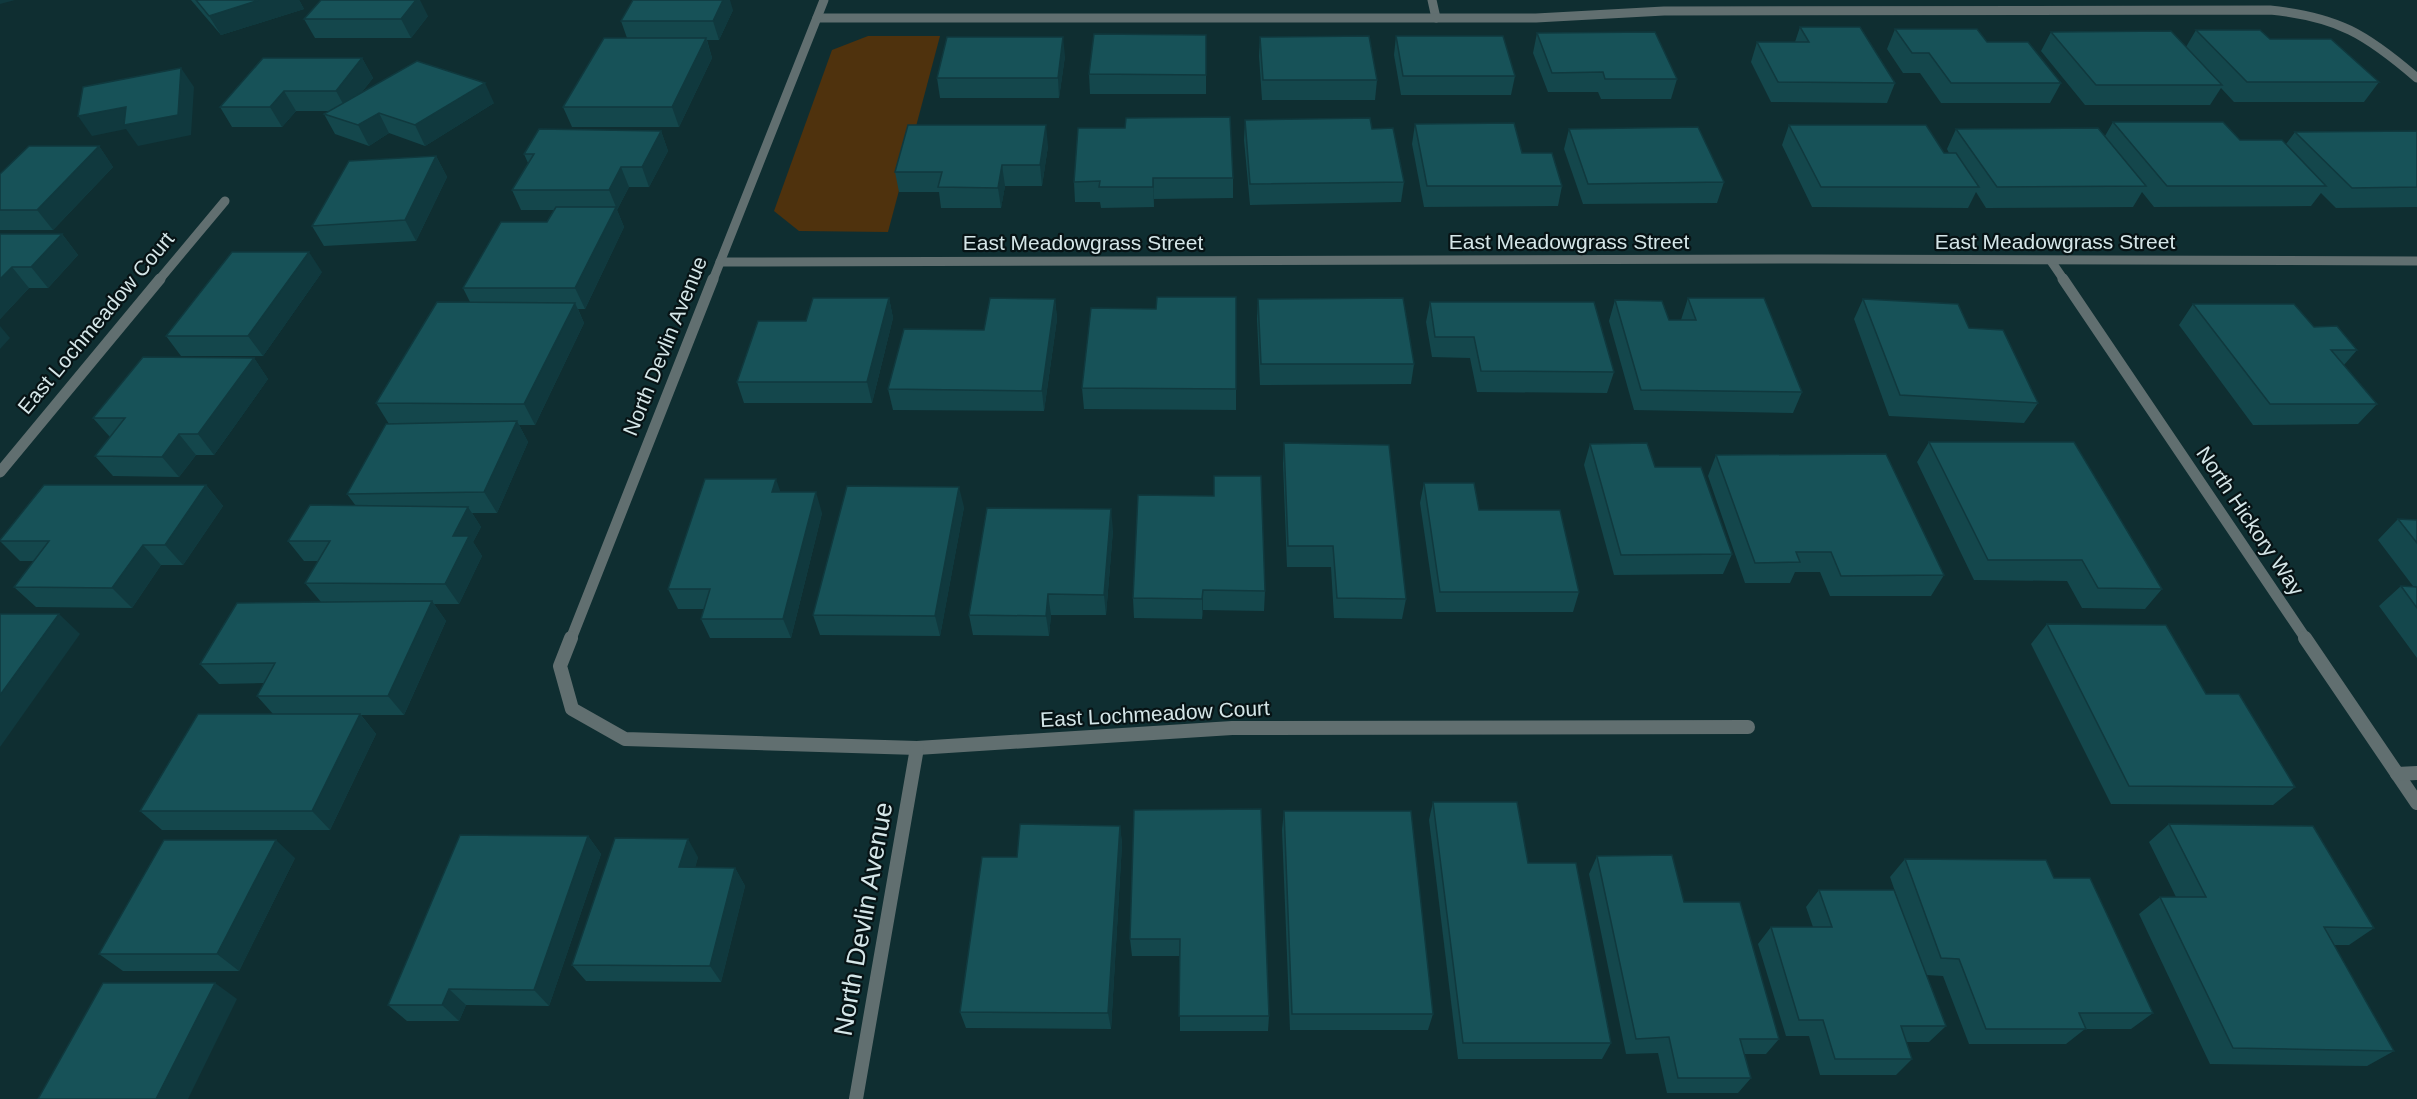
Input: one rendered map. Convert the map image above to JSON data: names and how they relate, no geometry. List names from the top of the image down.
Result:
{
  "streets": {
    "street": [
      "East Meadowgrass Street",
      "East Lochmeadow Court",
      "North Devlin Avenue",
      "North Hickory Way"
    ]
  },
  "crossings": [
    ["East Meadowgrass Street", "North Devlin Avenue"],
    ["East Meadowgrass Street", "North Hickory Way"],
    ["East Lochmeadow Court", "North Devlin Avenue"]
  ]
}
